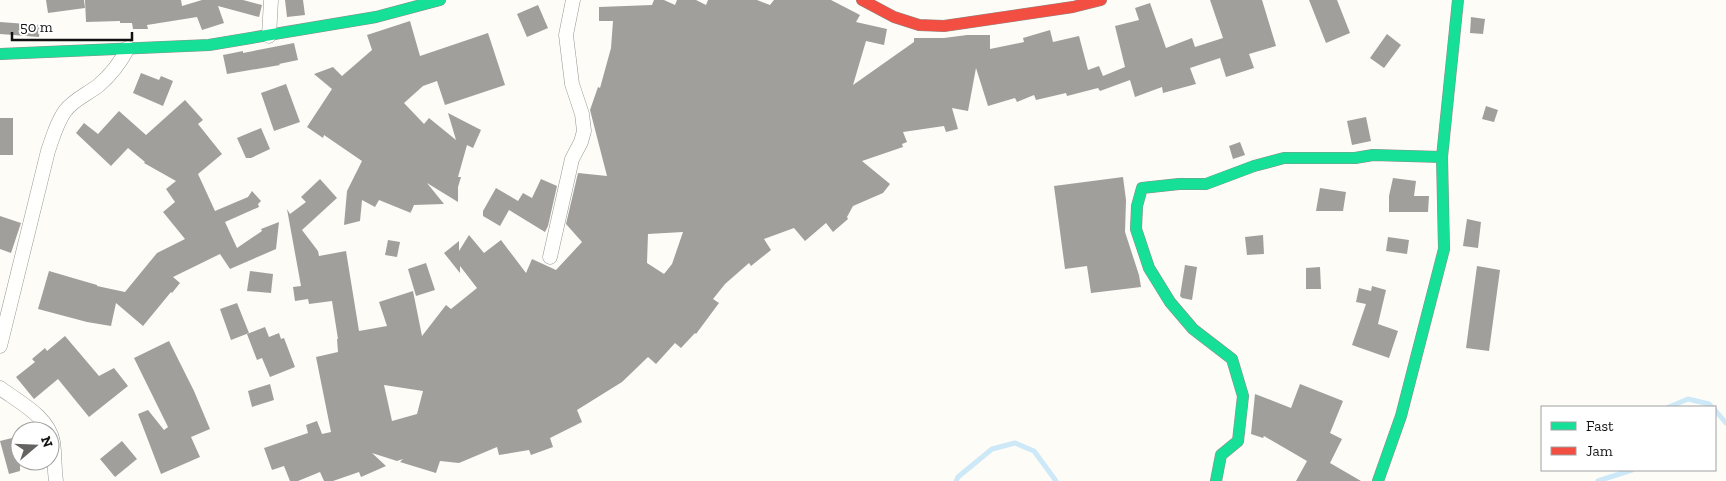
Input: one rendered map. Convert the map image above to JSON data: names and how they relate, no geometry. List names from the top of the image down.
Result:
{
  "legend": ["Fast", "Jam"],
  "scale_bar": "50 m",
  "north": "right"
}
